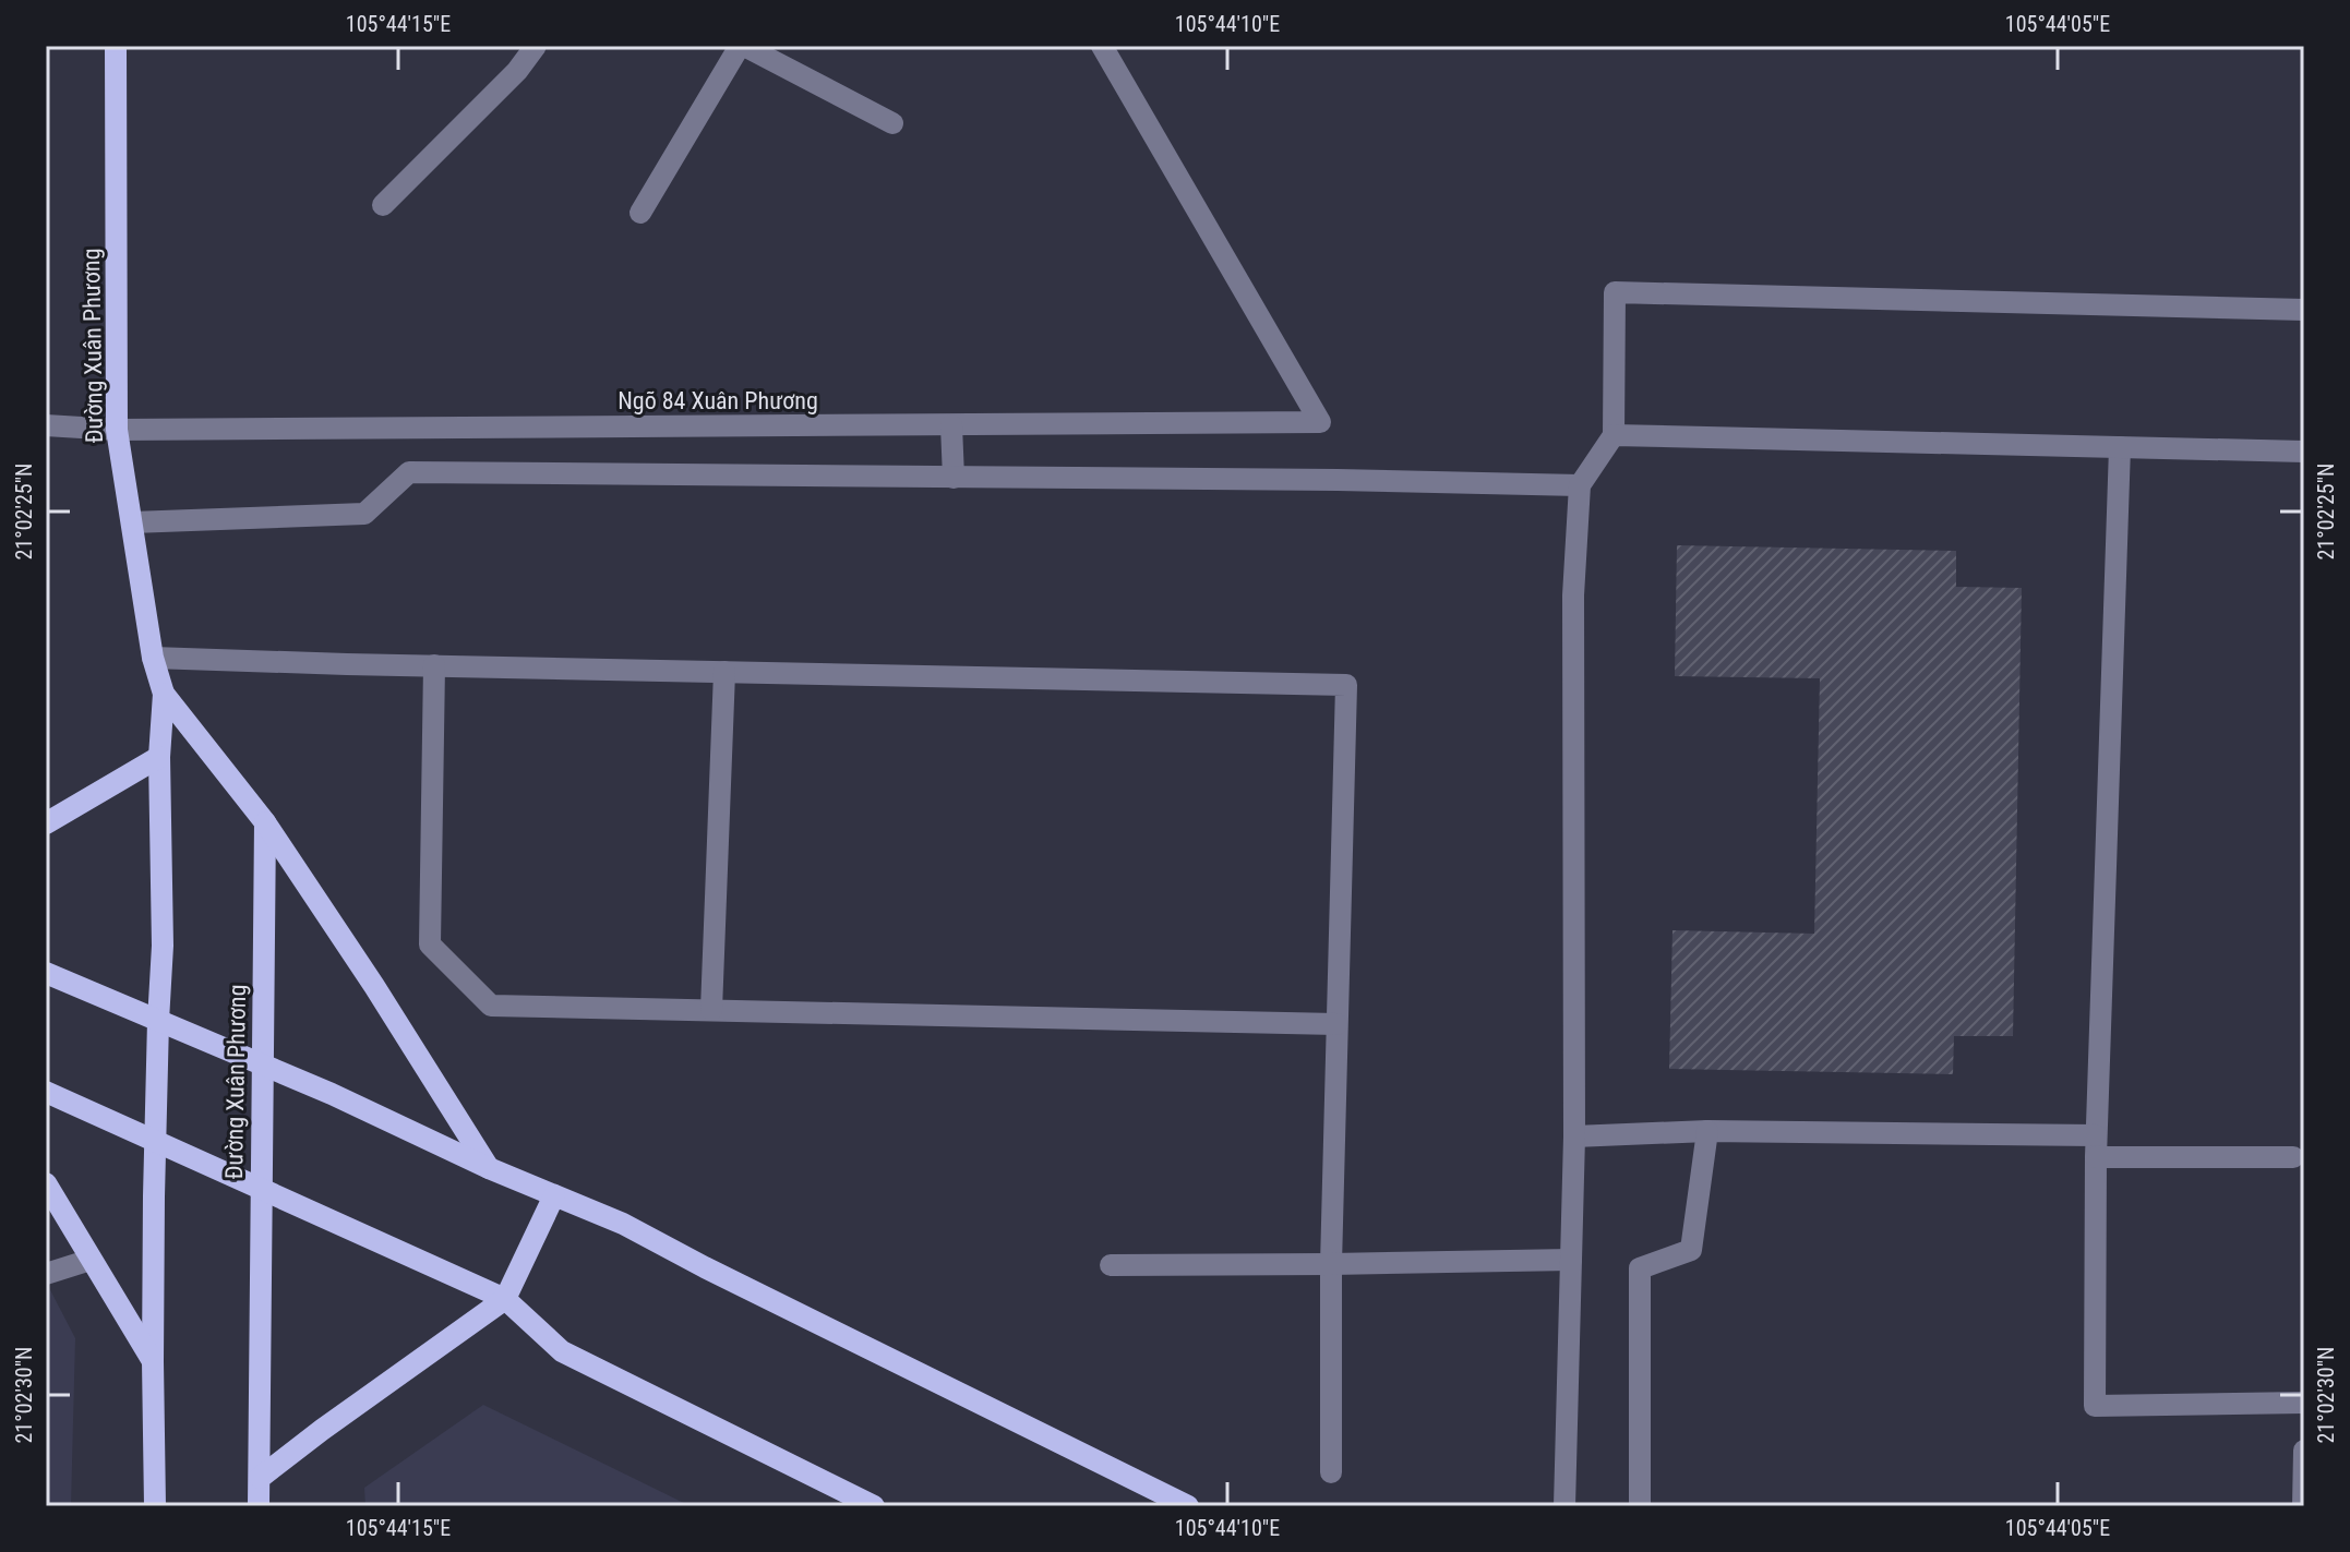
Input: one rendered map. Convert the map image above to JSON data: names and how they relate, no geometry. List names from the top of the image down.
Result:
{
  "streets": {
    "main road": ["Đường Xuân Phương"],
    "street": ["Ngõ 84 Xuân Phương"]
  },
  "crossings": [
    ["Đường Xuân Phương", "Ngõ 84 Xuân Phương"]
  ],
  "coordinates": [
    "105°44'15\"E",
    "105°44'10\"E",
    "105°44'05\"E",
    "21°02'25\"N",
    "21°02'30\"N"
  ]
}
